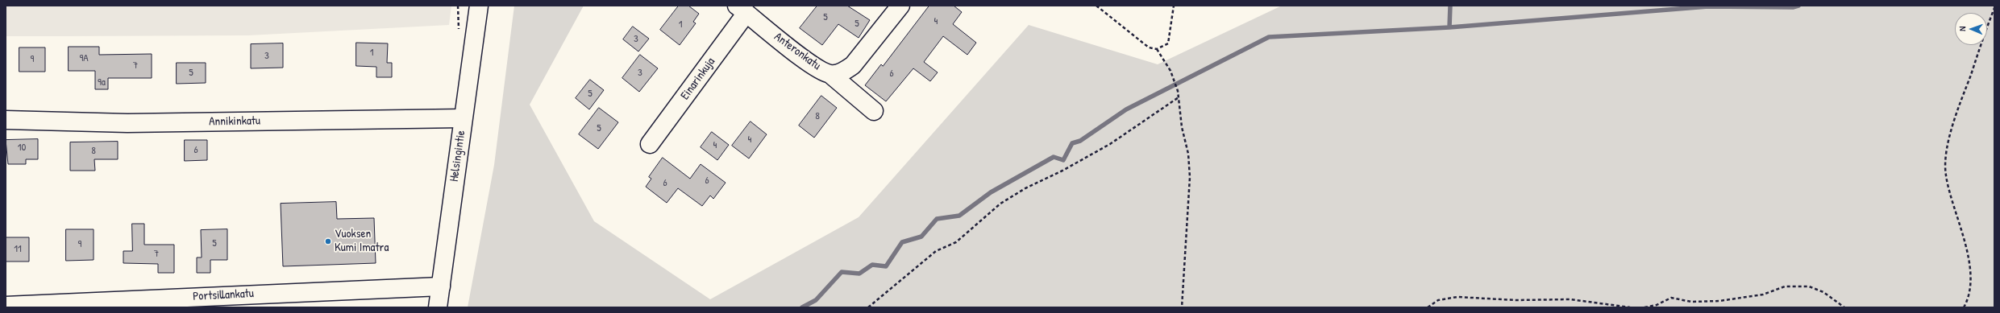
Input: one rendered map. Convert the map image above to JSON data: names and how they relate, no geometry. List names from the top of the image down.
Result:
{
  "streets": {
    "street": [
      "Anteronkatu",
      "Einarinkuja",
      "Annikinkatu",
      "Helsingintie",
      "Portsillankatu"
    ]
  },
  "crossings": [
    ["Anteronkatu", "Einarinkuja"],
    ["Annikinkatu", "Helsingintie"],
    ["Helsingintie", "Portsillankatu"]
  ],
  "places": ["Vuoksen Kumi Imatra"],
  "house_numbers": [
    "5",
    "4",
    "5",
    "1",
    "3",
    "1",
    "3",
    "9A",
    "9",
    "7",
    "5",
    "3",
    "6",
    "9a",
    "5",
    "8",
    "5",
    "4",
    "4",
    "10",
    "6",
    "8",
    "6",
    "6",
    "5",
    "9",
    "11",
    "7"
  ],
  "north": "left"
}
